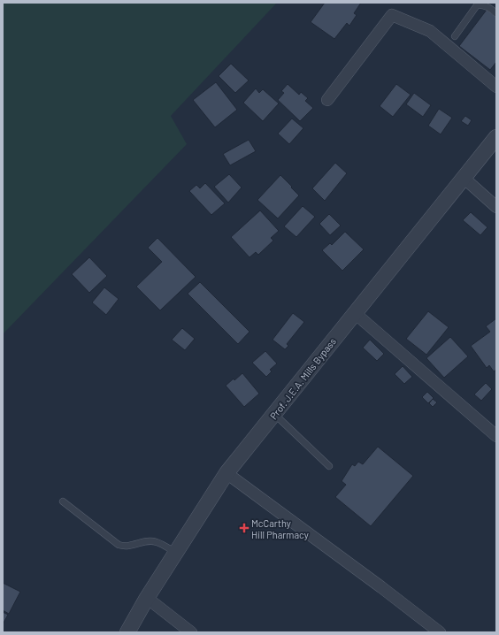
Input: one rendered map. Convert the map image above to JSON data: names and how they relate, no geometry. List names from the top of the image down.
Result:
{
  "streets": {
    "street": ["Prof. J.E.A. Mills Bypass"]
  },
  "places": {
    "health": ["McCarthy Hill Pharmacy"]
  }
}
